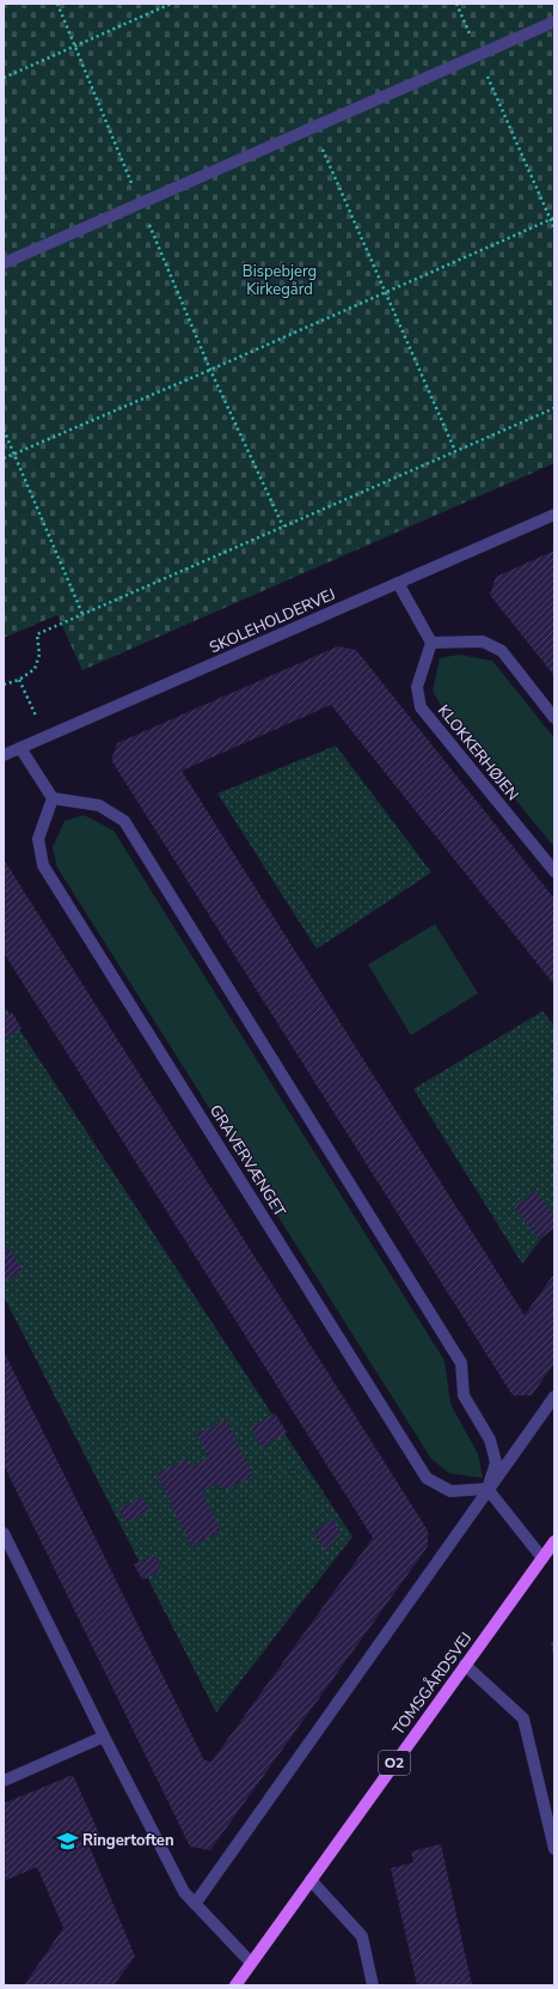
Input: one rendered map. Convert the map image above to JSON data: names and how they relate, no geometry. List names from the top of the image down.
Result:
{
  "streets": {
    "main road": ["TOMSGÅRDSVEJ", "O2"],
    "street": ["SKOLEHOLDERVEJ", "KLOKKERHØJEN", "GRAVERVÆNGET"]
  },
  "parks": ["Bispebjerg Kirkegård"],
  "places": {
    "school or university": ["Ringertoften"]
  }
}
